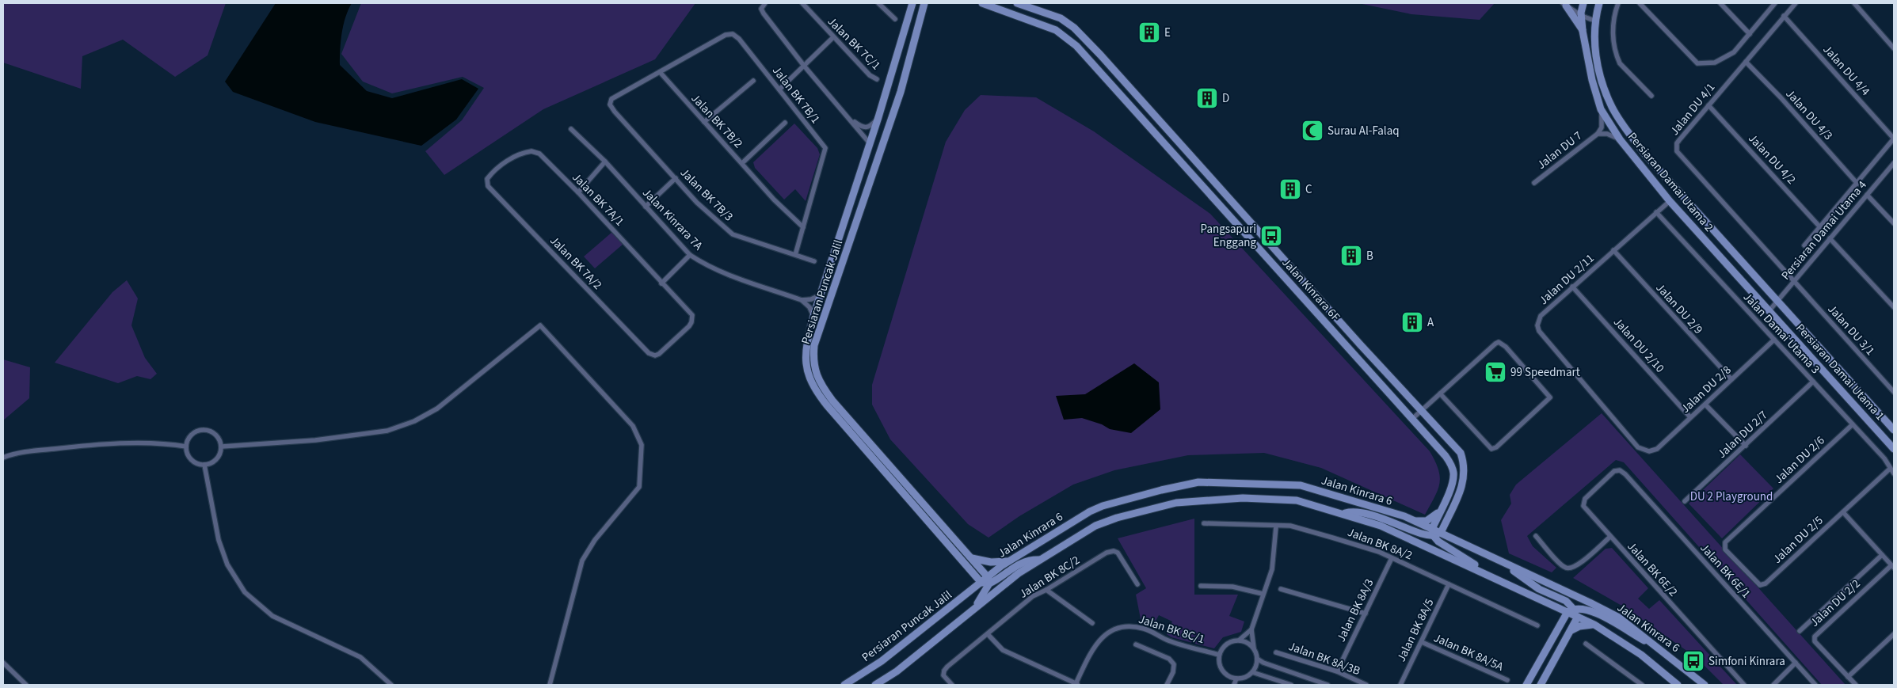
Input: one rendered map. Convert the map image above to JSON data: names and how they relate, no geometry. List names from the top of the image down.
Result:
{
  "streets": {
    "main road": [
      "Persiaran Damai Utama 2",
      "Jalan Kinrara 6F",
      "Persiaran Puncak Jalil",
      "Persiaran Damai Utama 1",
      "Jalan Kinrara 6"
    ],
    "street": [
      "Jalan BK 7C/1",
      "Jalan DU 4/4",
      "Jalan BK 7B/1",
      "Jalan DU 4/1",
      "Jalan DU 4/3",
      "Jalan BK 7B/2",
      "Jalan DU 7",
      "Jalan DU 4/2",
      "Jalan BK 7B/3",
      "Jalan BK 7A/1",
      "Jalan Kinrara 7A",
      "Persiaran Damai Utama 4",
      "Jalan BK 7A/2",
      "Jalan DU 2/11",
      "Jalan DU 2/9",
      "Jalan DU 3/1",
      "Jalan Damai Utama 3",
      "Jalan DU 2/10",
      "Jalan DU 2/8",
      "Jalan DU 2/7",
      "Jalan DU 2/6",
      "Jalan DU 2/5",
      "Jalan BK 8A/2",
      "Jalan BK 6E/2",
      "Jalan BK 6E/1",
      "Jalan BK 8C/2",
      "Jalan DU 2/2",
      "Jalan BK 8A/3",
      "Jalan BK 8C/1",
      "Jalan BK 8A/5",
      "Jalan BK 8A/5A",
      "Jalan BK 8A/3B"
    ]
  },
  "crossings": [
    ["Jalan DU 4/4", "Jalan DU 4/1"],
    ["Jalan BK 7B/1", "Jalan BK 7B/2"],
    ["Jalan BK 7B/1", "Jalan BK 7B/3"],
    ["Jalan DU 4/1", "Jalan DU 4/3"],
    ["Jalan DU 4/1", "Jalan DU 4/2"],
    ["Jalan DU 4/1", "Persiaran Damai Utama 4"],
    ["Jalan DU 4/1", "Jalan DU 3/1"],
    ["Jalan BK 7B/2", "Jalan BK 7B/3"],
    ["Jalan DU 7", "Persiaran Damai Utama 2"],
    ["Persiaran Damai Utama 2", "Persiaran Damai Utama 4"],
    ["Persiaran Damai Utama 2", "Jalan DU 2/11"],
    ["Persiaran Damai Utama 2", "Persiaran Damai Utama 1"],
    ["Jalan BK 7A/1", "Jalan BK 7A/2"],
    ["Persiaran Damai Utama 4", "Jalan DU 3/1"],
    ["Persiaran Damai Utama 4", "Persiaran Damai Utama 1"],
    ["Jalan DU 2/11", "Jalan DU 2/9"],
    ["Jalan DU 2/11", "Jalan Damai Utama 3"],
    ["Jalan DU 2/11", "Jalan DU 2/10"],
    ["Jalan DU 2/11", "Jalan DU 2/8"],
    ["Jalan Kinrara 6F", "Jalan Kinrara 6"],
    ["Persiaran Puncak Jalil", "Jalan Kinrara 6"],
    ["Jalan DU 2/9", "Jalan DU 2/8"],
    ["Jalan Damai Utama 3", "Jalan DU 2/8"],
    ["Jalan Damai Utama 3", "Jalan DU 2/7"],
    ["Jalan Damai Utama 3", "Jalan DU 2/6"],
    ["Jalan Damai Utama 3", "Jalan DU 2/5"],
    ["Jalan DU 2/10", "Jalan DU 2/8"],
    ["Jalan DU 2/6", "Jalan DU 2/5"],
    ["Jalan BK 8A/2", "Jalan BK 8A/3"],
    ["Jalan BK 8A/2", "Jalan BK 8A/5"],
    ["Jalan BK 6E/2", "Jalan BK 6E/1"],
    ["Jalan BK 8C/2", "Jalan BK 8C/1"],
    ["Jalan BK 8A/3", "Jalan BK 8A/3B"],
    ["Jalan BK 8A/5", "Jalan BK 8A/5A"]
  ],
  "parks": ["DU 2 Playground"],
  "places": {
    "building": [
      "E",
      "D",
      "C",
      "B",
      "A"
    ],
    "mosque": ["Surau Al-Falaq"],
    "bus stop": ["Pangsapuri Enggang", "Simfoni Kinrara"],
    "supermarket": ["99 Speedmart"]
  }
}
